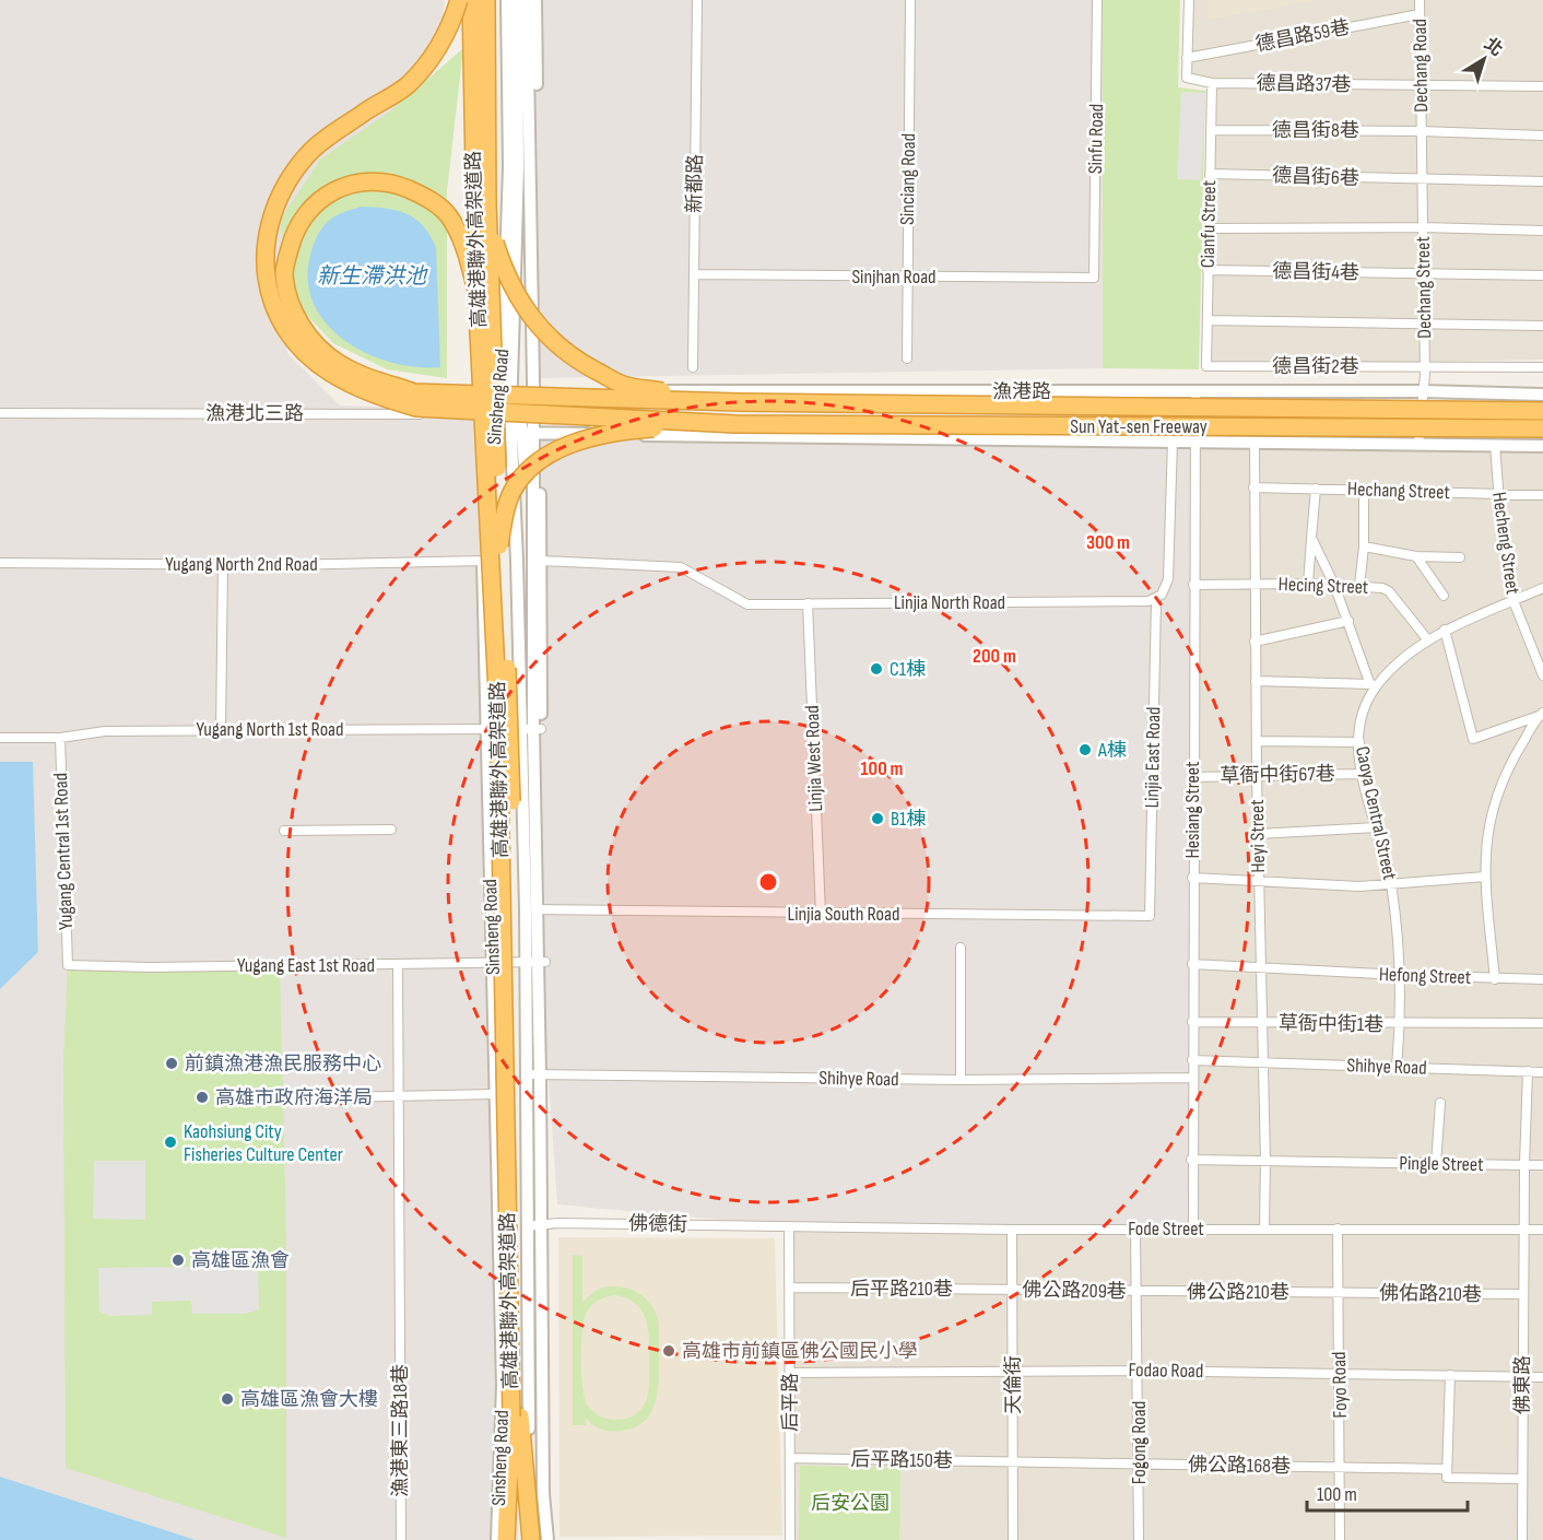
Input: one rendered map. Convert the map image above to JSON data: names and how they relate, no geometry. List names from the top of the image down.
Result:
{
  "streets": {
    "highway": ["高雄港聯外高架道路", "Sun Yat-sen Freeway"],
    "street": [
      "德昌路59巷",
      "Dechang Road",
      "德昌路37巷",
      "德昌街8巷",
      "Sinfu Road",
      "德昌街6巷",
      "Sinciang Road",
      "新都路",
      "Cianfu Street",
      "德昌街4巷",
      "Sinjhan Road",
      "Dechang Street",
      "德昌街2巷",
      "漁港路",
      "Sinsheng Road",
      "漁港北三路",
      "Hechang Street",
      "Hecheng Street",
      "Yugang North 2nd Road",
      "Hecing Street",
      "Linjia North Road",
      "Yugang North 1st Road",
      "Linjia East Road",
      "Linjia West Road",
      "草衙中街67巷",
      "Hesiang Street",
      "Caoya Central Street",
      "Heyi Street",
      "Yugang Central 1st Road",
      "Linjia South Road",
      "Yugang East 1st Road",
      "Hefong Street",
      "草衙中街1巷",
      "Shihye Road",
      "Pingle Street",
      "佛德街",
      "Fode Street",
      "后平路210巷",
      "佛公路209巷",
      "佛公路210巷",
      "佛佑路210巷",
      "Fodao Road",
      "天倫街",
      "Foyo Road",
      "佛東路",
      "后平路",
      "漁港東三路18巷",
      "Fogong Road",
      "后平路150巷",
      "佛公路168巷"
    ]
  },
  "crossings": [
    ["德昌路59巷", "Dechang Road"],
    ["德昌路59巷", "德昌路37巷"],
    ["Dechang Road", "德昌路37巷"],
    ["Dechang Road", "德昌街8巷"],
    ["Dechang Road", "Dechang Street"],
    ["德昌路37巷", "Cianfu Street"],
    ["德昌街8巷", "Cianfu Street"],
    ["德昌街8巷", "Dechang Street"],
    ["Sinfu Road", "Sinjhan Road"],
    ["德昌街6巷", "Cianfu Street"],
    ["德昌街6巷", "Dechang Street"],
    ["Sinciang Road", "Sinjhan Road"],
    ["新都路", "Sinjhan Road"],
    ["Cianfu Street", "德昌街4巷"],
    ["Cianfu Street", "德昌街2巷"],
    ["德昌街4巷", "Dechang Street"],
    ["Dechang Street", "德昌街2巷"],
    ["Dechang Street", "漁港路"],
    ["漁港路", "Sinsheng Road"],
    ["漁港路", "Hesiang Street"],
    ["Sinsheng Road", "漁港北三路"],
    ["Sinsheng Road", "Yugang North 2nd Road"],
    ["Sinsheng Road", "Linjia North Road"],
    ["Sinsheng Road", "Yugang North 1st Road"],
    ["Sinsheng Road", "Linjia South Road"],
    ["Sinsheng Road", "Yugang East 1st Road"],
    ["Sinsheng Road", "Shihye Road"],
    ["Sinsheng Road", "佛德街"],
    ["Hechang Street", "Hecheng Street"],
    ["Hechang Street", "Heyi Street"],
    ["Hecheng Street", "Caoya Central Street"],
    ["Hecing Street", "Hesiang Street"],
    ["Hecing Street", "Caoya Central Street"],
    ["Hecing Street", "Heyi Street"],
    ["Linjia North Road", "Linjia East Road"],
    ["Linjia North Road", "Linjia West Road"],
    ["Yugang North 1st Road", "Yugang Central 1st Road"],
    ["Linjia East Road", "Linjia South Road"],
    ["Linjia West Road", "Linjia South Road"],
    ["草衙中街67巷", "Hesiang Street"],
    ["草衙中街67巷", "Caoya Central Street"],
    ["草衙中街67巷", "Heyi Street"],
    ["Hesiang Street", "Hefong Street"],
    ["Hesiang Street", "草衙中街1巷"],
    ["Hesiang Street", "Shihye Road"],
    ["Hesiang Street", "Pingle Street"],
    ["Hesiang Street", "Fode Street"],
    ["Caoya Central Street", "Hefong Street"],
    ["Caoya Central Street", "草衙中街1巷"],
    ["Caoya Central Street", "Shihye Road"],
    ["Heyi Street", "Hefong Street"],
    ["Heyi Street", "草衙中街1巷"],
    ["Heyi Street", "Shihye Road"],
    ["Heyi Street", "Pingle Street"],
    ["Heyi Street", "Fode Street"],
    ["Yugang Central 1st Road", "Yugang East 1st Road"],
    ["Yugang East 1st Road", "漁港東三路18巷"],
    ["Pingle Street", "佛東路"],
    ["佛德街", "Fode Street"],
    ["佛德街", "后平路"],
    ["Fode Street", "天倫街"],
    ["Fode Street", "Foyo Road"],
    ["Fode Street", "佛東路"],
    ["Fode Street", "后平路"],
    ["Fode Street", "Fogong Road"],
    ["后平路210巷", "佛公路209巷"],
    ["后平路210巷", "天倫街"],
    ["后平路210巷", "后平路"],
    ["佛公路209巷", "佛公路210巷"],
    ["佛公路209巷", "天倫街"],
    ["佛公路209巷", "Fogong Road"],
    ["佛公路210巷", "佛佑路210巷"],
    ["佛公路210巷", "Foyo Road"],
    ["佛公路210巷", "Fogong Road"],
    ["佛佑路210巷", "Foyo Road"],
    ["佛佑路210巷", "佛東路"],
    ["Fodao Road", "天倫街"],
    ["Fodao Road", "Foyo Road"],
    ["Fodao Road", "佛東路"],
    ["Fodao Road", "后平路"],
    ["Fodao Road", "Fogong Road"],
    ["天倫街", "后平路150巷"],
    ["Foyo Road", "佛公路168巷"],
    ["佛東路", "佛公路168巷"],
    ["后平路", "后平路150巷"],
    ["Fogong Road", "后平路150巷"],
    ["Fogong Road", "佛公路168巷"],
    ["后平路150巷", "佛公路168巷"]
  ],
  "water": ["新生滯洪池"],
  "parks": ["后安公園"],
  "places": [
    "C1棟",
    "A棟",
    "B1棟",
    "前鎮漁港漁民服務中心",
    "高雄市政府海洋局",
    "Kaohsiung City Fisheries Culture Center",
    "高雄區漁會",
    "高雄市前鎮區佛公國民小學",
    "高雄區漁會大樓"
  ],
  "scale_bar": "100 m",
  "north": "top right",
  "rings": ["300 m", "200 m", "100 m"]
}
